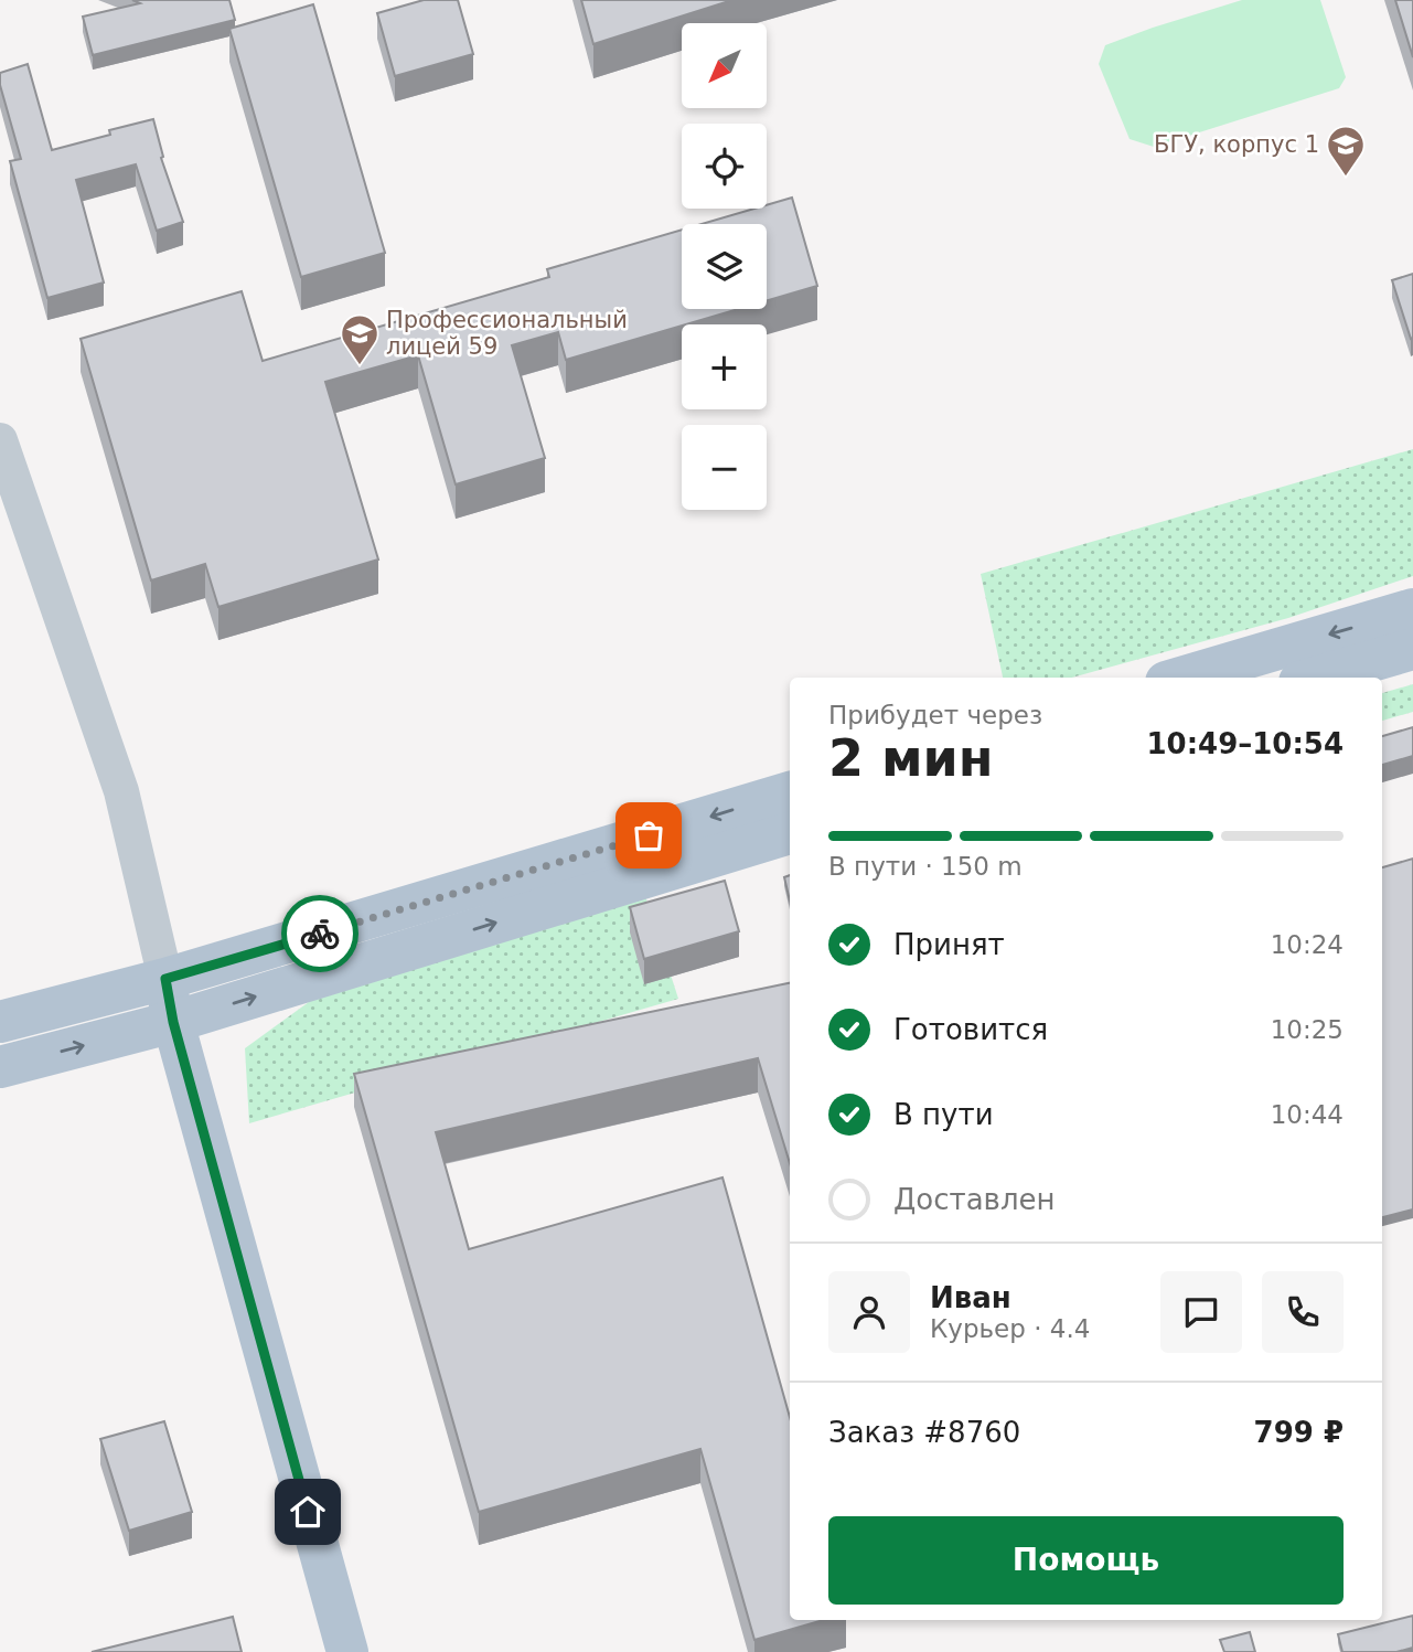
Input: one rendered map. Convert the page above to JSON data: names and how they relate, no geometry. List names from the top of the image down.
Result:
{
  "places": {
    "school or university": ["БГУ, корпус 1", "Профессиональный лицей 59"]
  },
  "north": "bottom left",
  "page": {
    "map_buttons": ["+", "−"],
    "heading": ["2 мин", "Прибудет через", "10:49–10:54"],
    "panel": [
      "Иван",
      "Курьер · 4.4",
      "Заказ #8760",
      "799 ₽"
    ],
    "bar": "В пути · 150 m",
    "list": [
      ["Принят", "10:24"],
      ["Готовится", "10:25"],
      ["В пути", "10:44"],
      "Доставлен"
    ],
    "buttons": "Помощь"
  }
}
